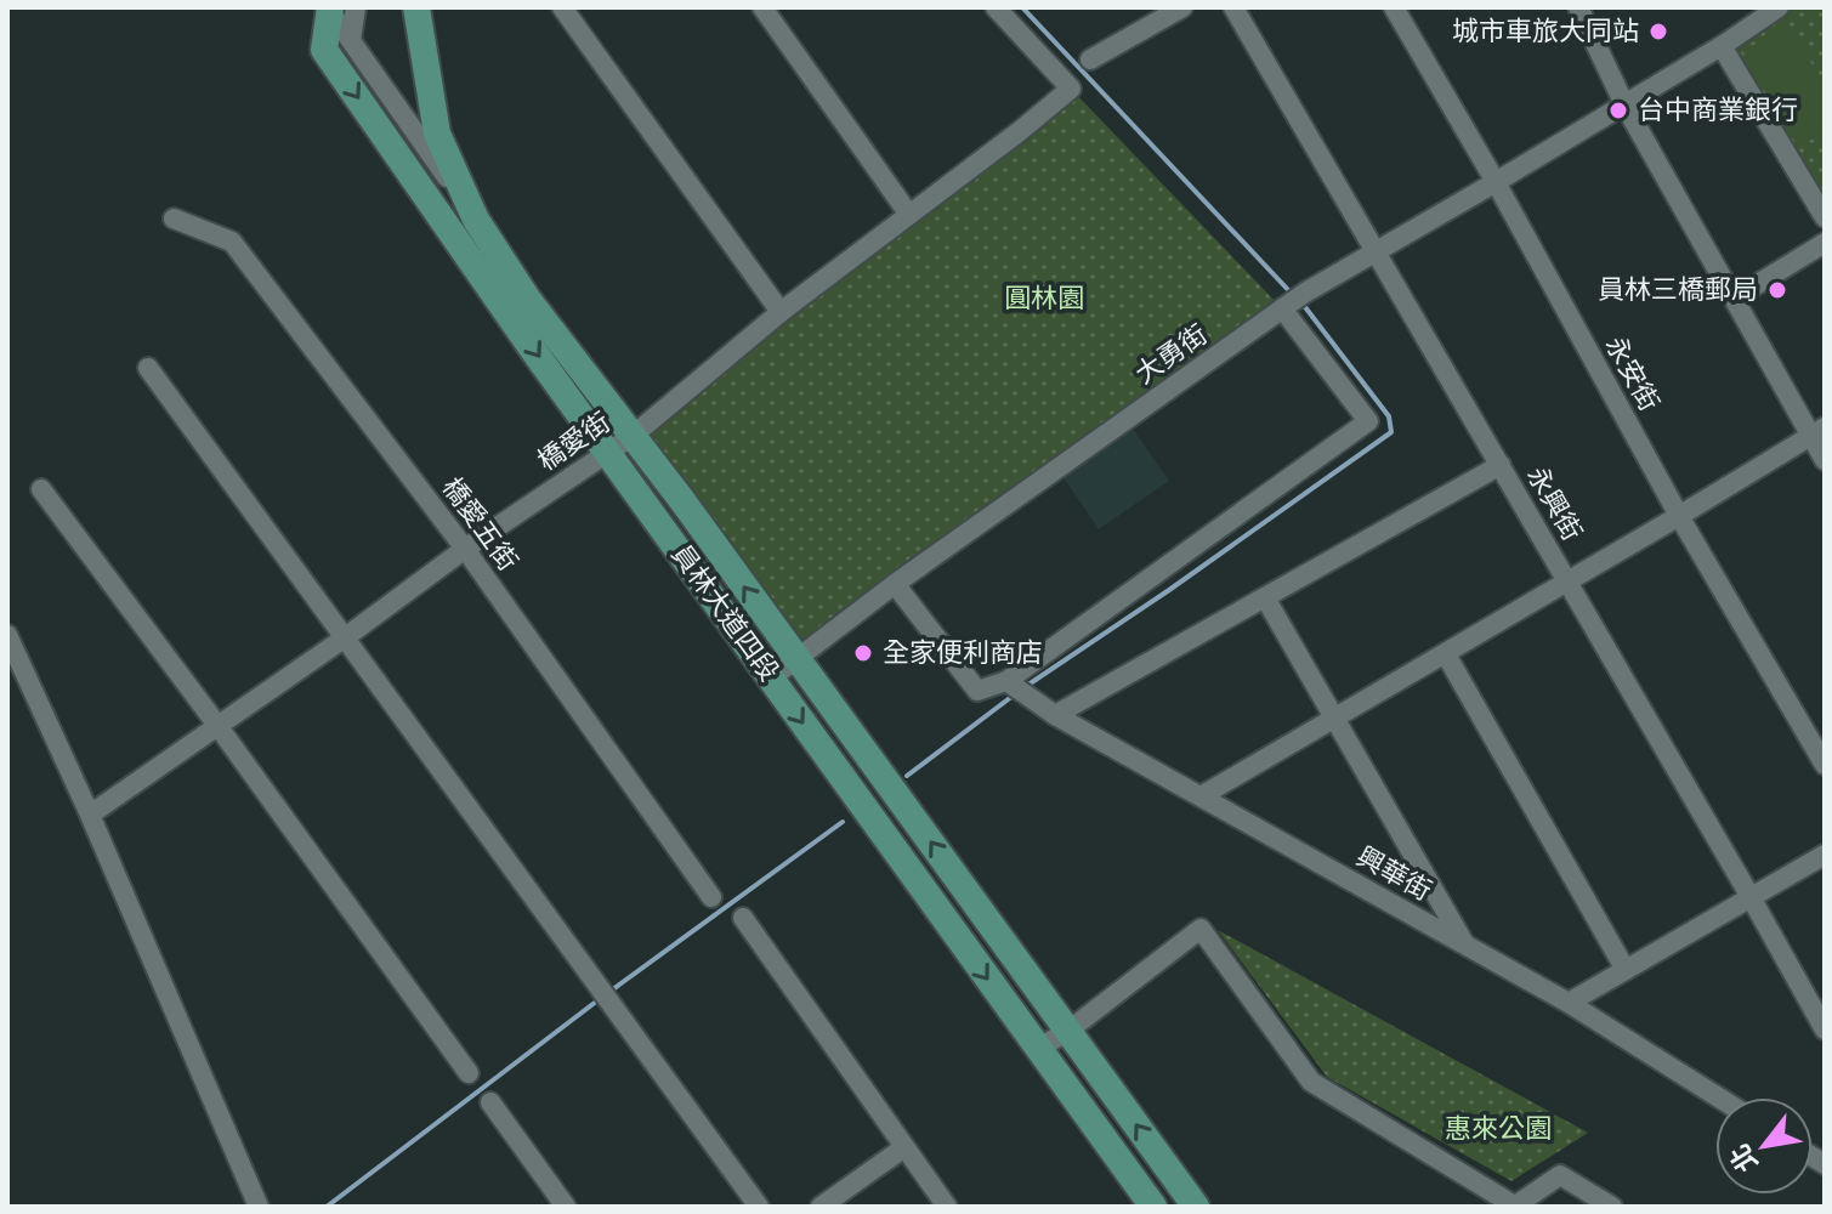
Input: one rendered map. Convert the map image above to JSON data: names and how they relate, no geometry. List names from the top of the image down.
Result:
{
  "streets": {
    "main road": ["員林大道四段"],
    "street": [
      "大勇街",
      "永安街",
      "橋愛街",
      "永興街",
      "橋愛五街",
      "興華街"
    ]
  },
  "crossings": [
    ["大勇街", "永安街"],
    ["大勇街", "永興街"],
    ["大勇街", "員林大道四段"],
    ["橋愛街", "橋愛五街"],
    ["橋愛街", "員林大道四段"]
  ],
  "parks": ["圓林園", "惠來公園"],
  "places": [
    "城市車旅大同站",
    "台中商業銀行",
    "員林三橋郵局",
    "全家便利商店"
  ],
  "north": "bottom left"
}
